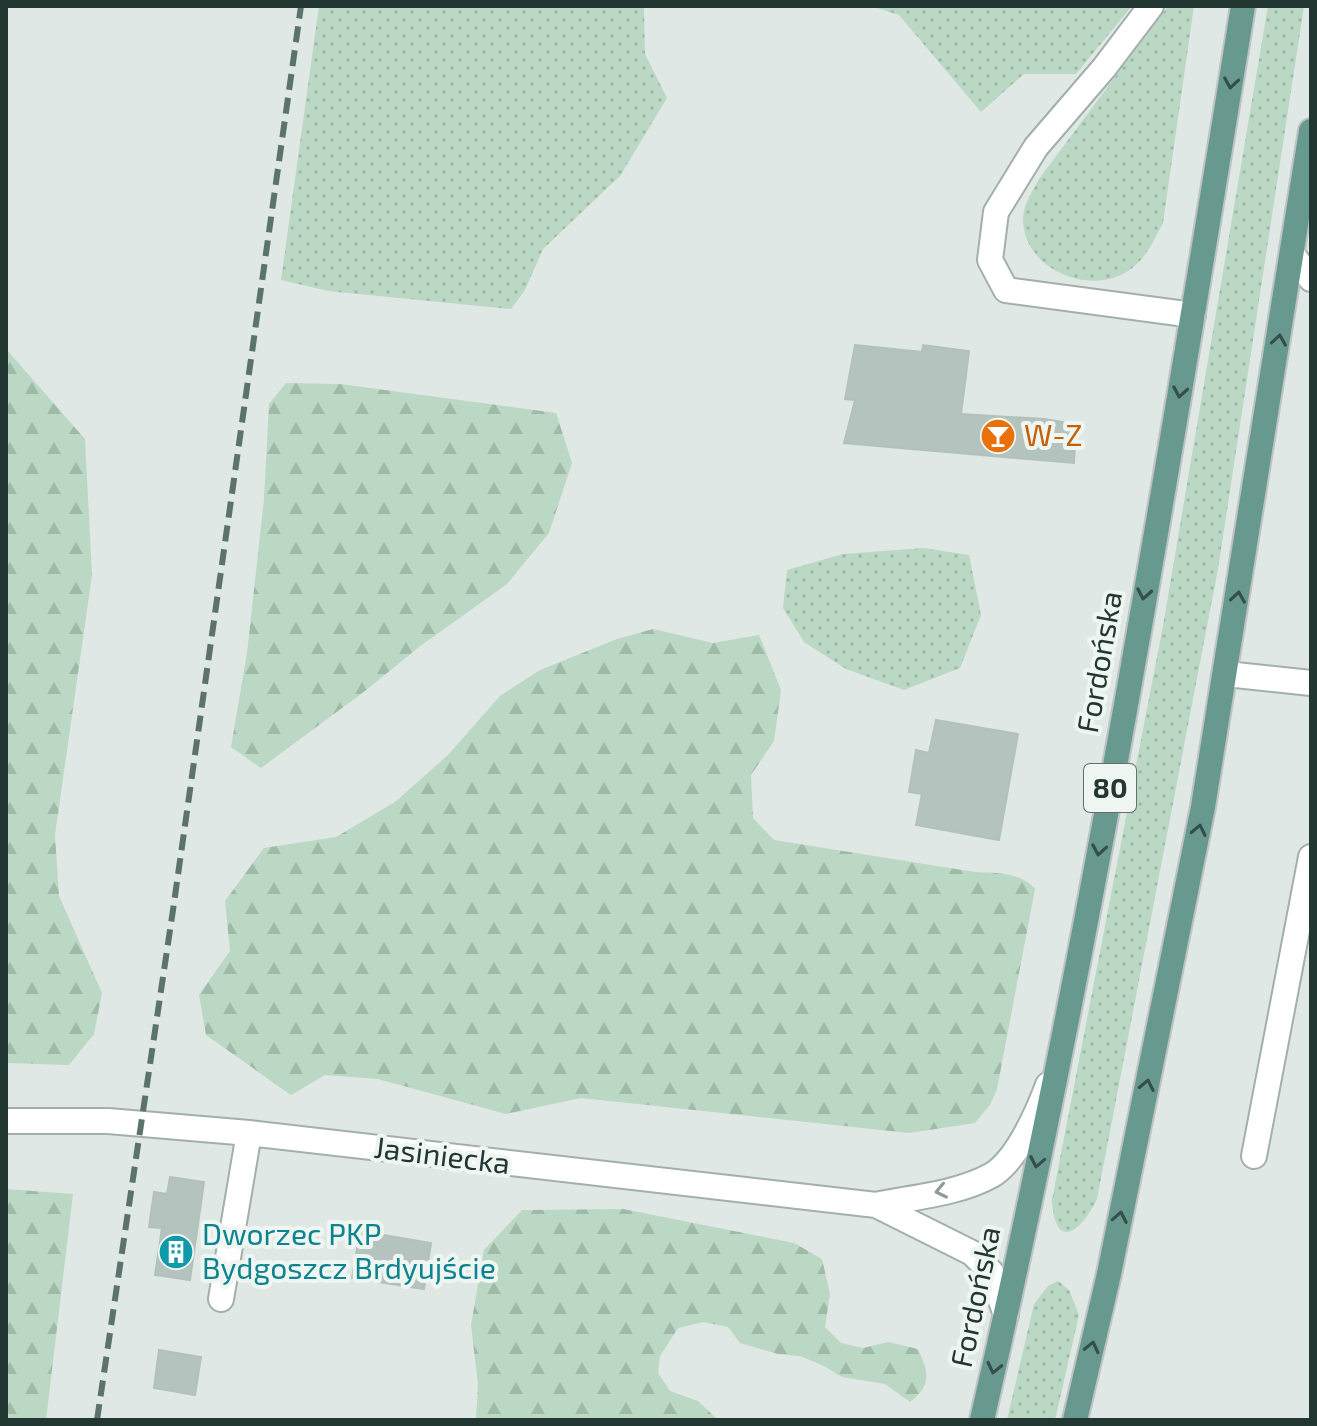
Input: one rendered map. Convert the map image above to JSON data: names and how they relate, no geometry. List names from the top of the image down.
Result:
{
  "streets": {
    "main road": ["Fordońska", "80"],
    "street": ["Jasiniecka"]
  },
  "crossings": [
    ["Fordońska", "Jasiniecka"]
  ],
  "places": {
    "bar": ["W-Z"],
    "building": ["Dworzec PKP Bydgoszcz Brdyujście"]
  }
}
